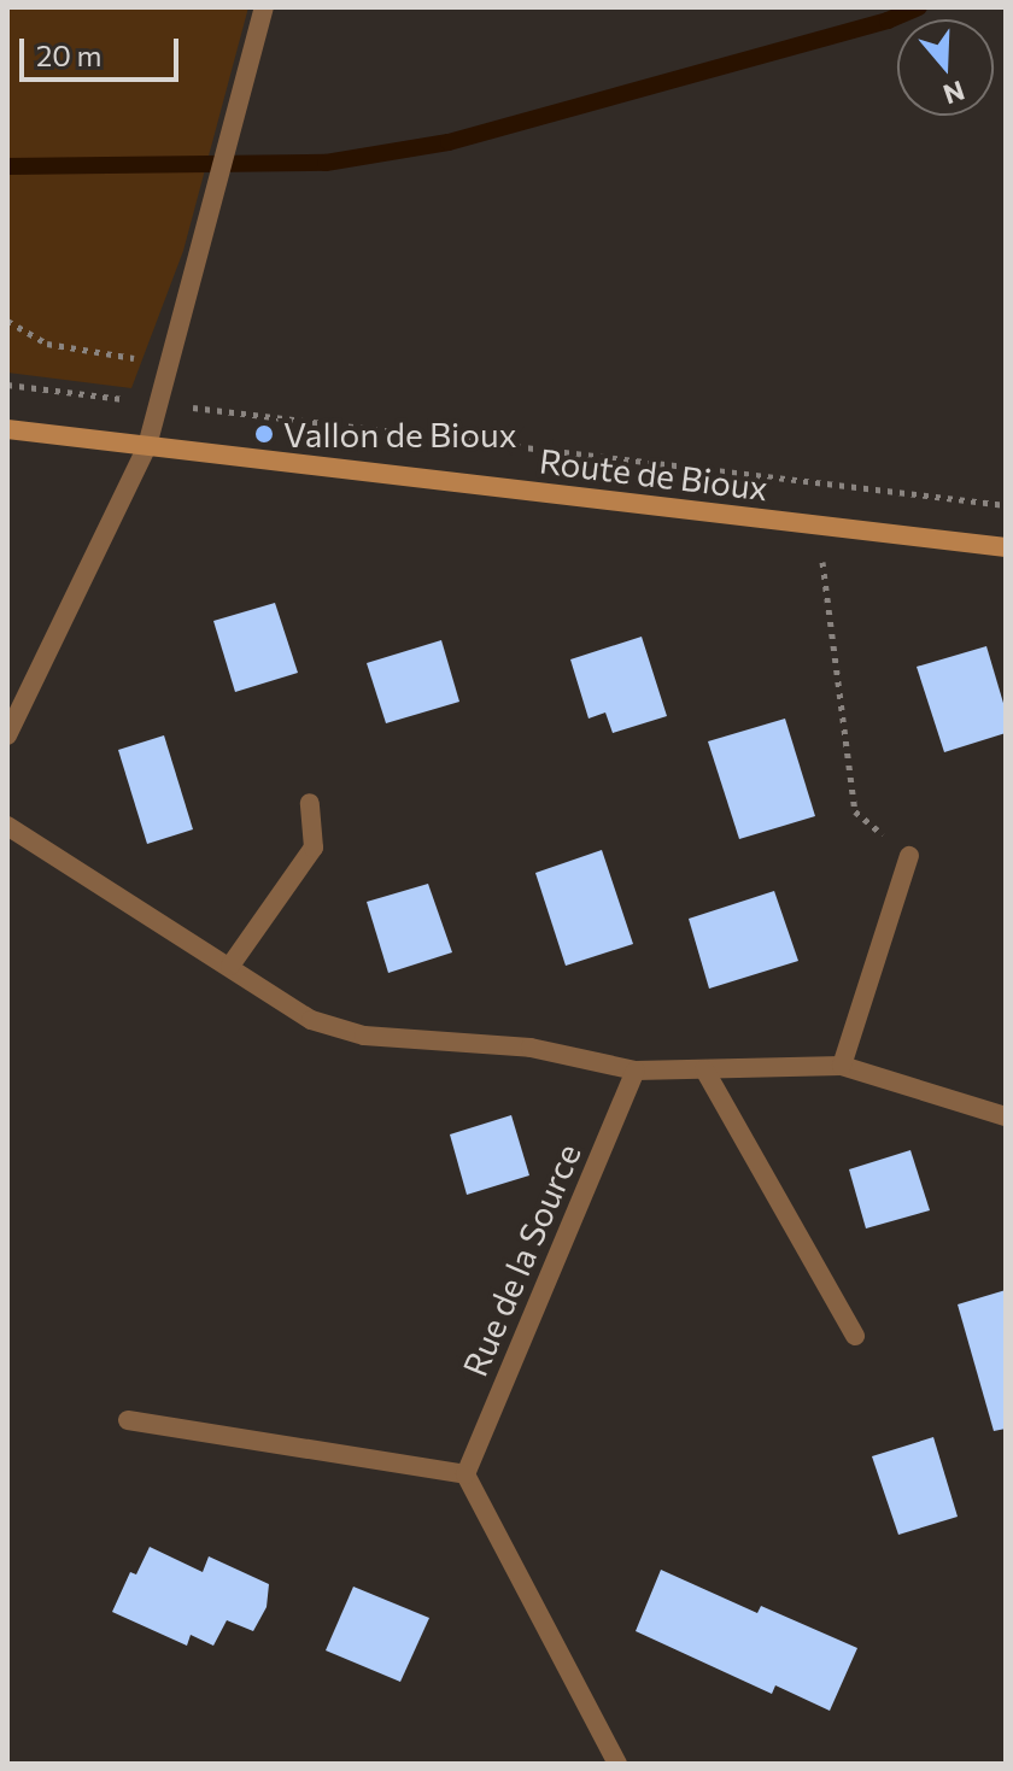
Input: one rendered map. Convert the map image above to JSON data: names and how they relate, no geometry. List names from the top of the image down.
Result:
{
  "streets": {
    "main road": ["Route de Bioux"],
    "street": ["Rue de la Source"]
  },
  "places": ["Vallon de Bioux"],
  "scale_bar": "20 m",
  "north": "bottom"
}
